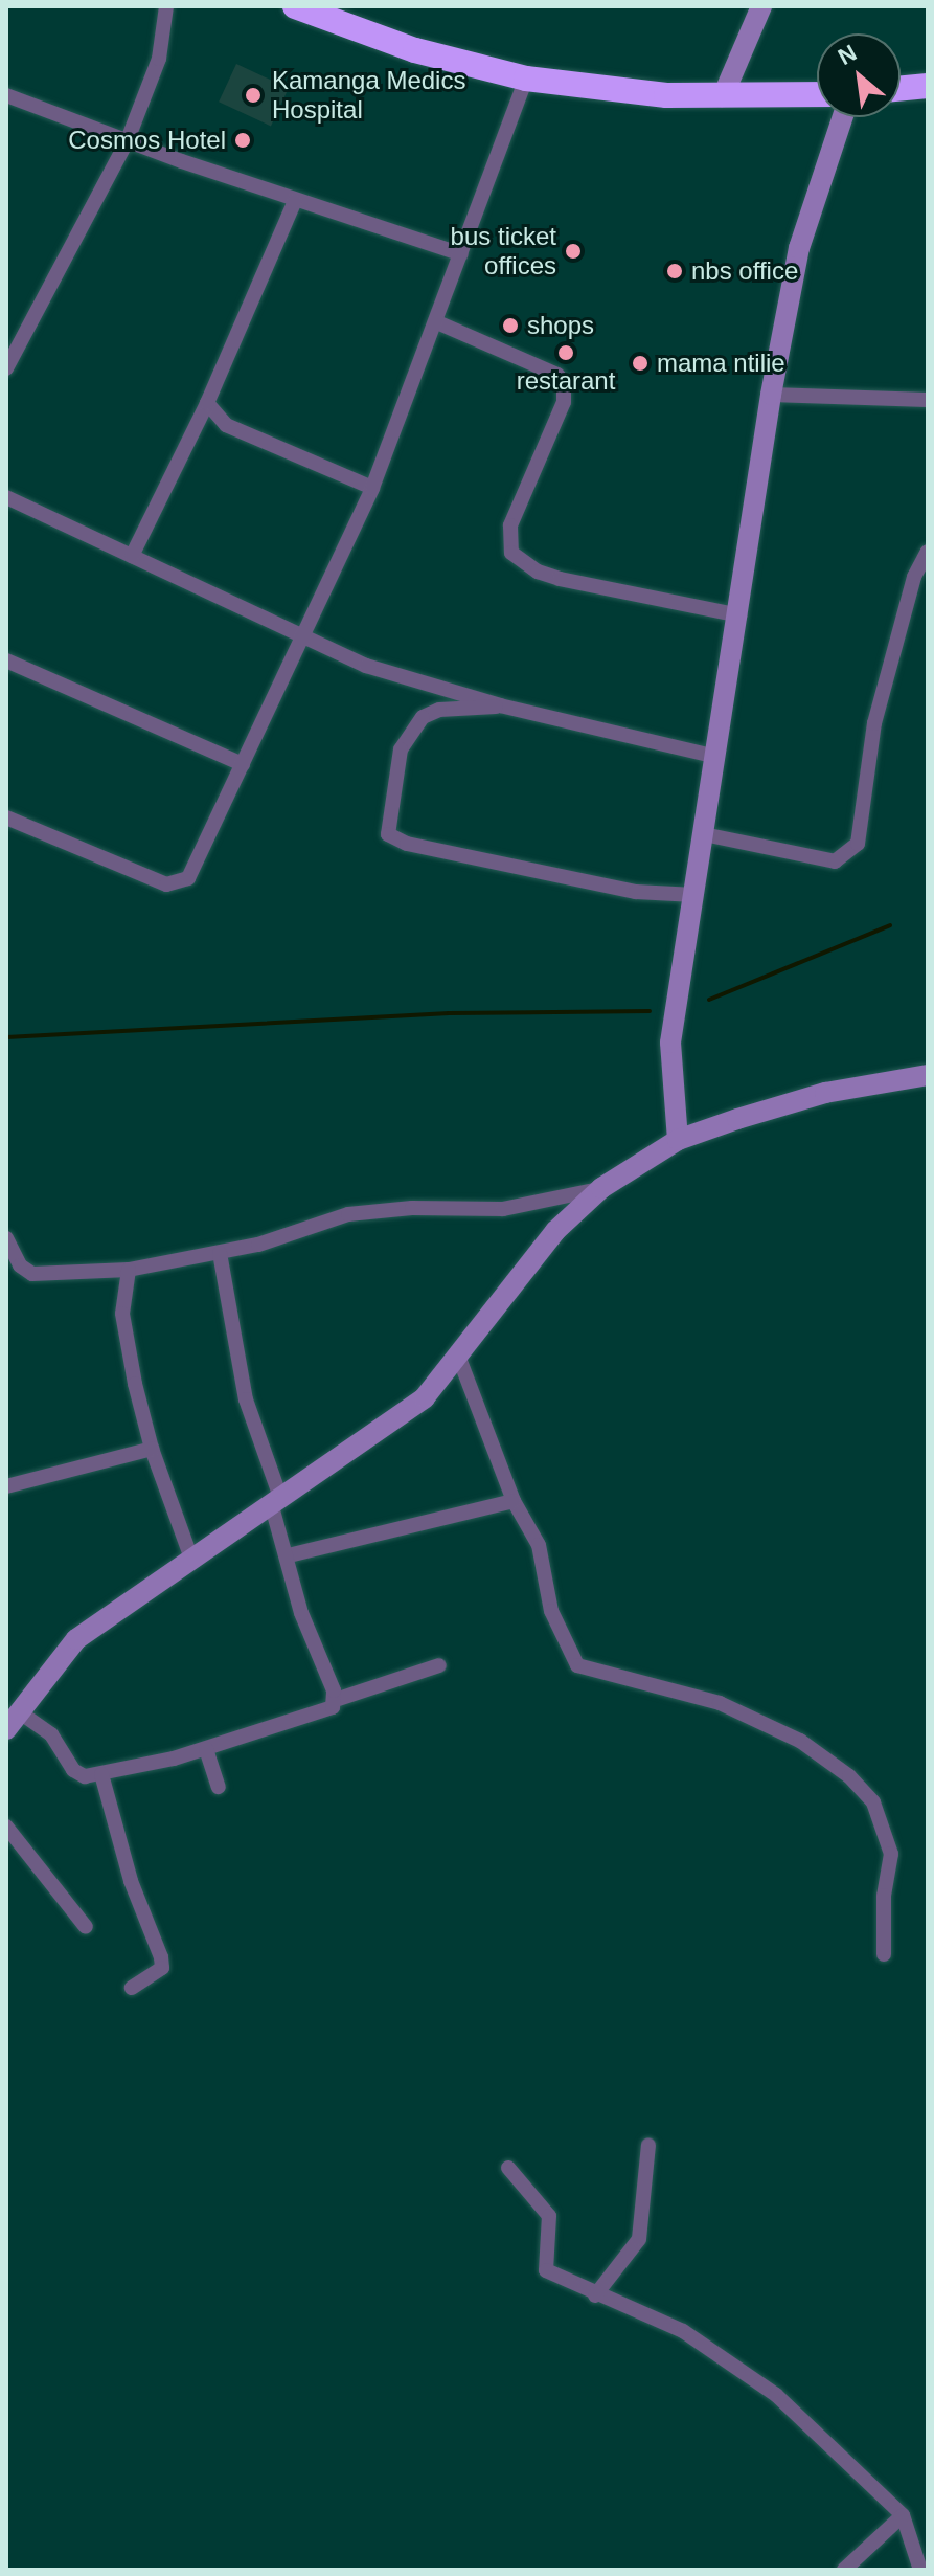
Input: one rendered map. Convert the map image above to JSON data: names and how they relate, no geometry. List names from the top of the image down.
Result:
{
  "places": [
    "Kamanga Medics Hospital",
    "Cosmos Hotel",
    "bus ticket offices",
    "nbs office",
    "shops",
    "restarant",
    "mama ntilie"
  ],
  "north": "top left"
}
